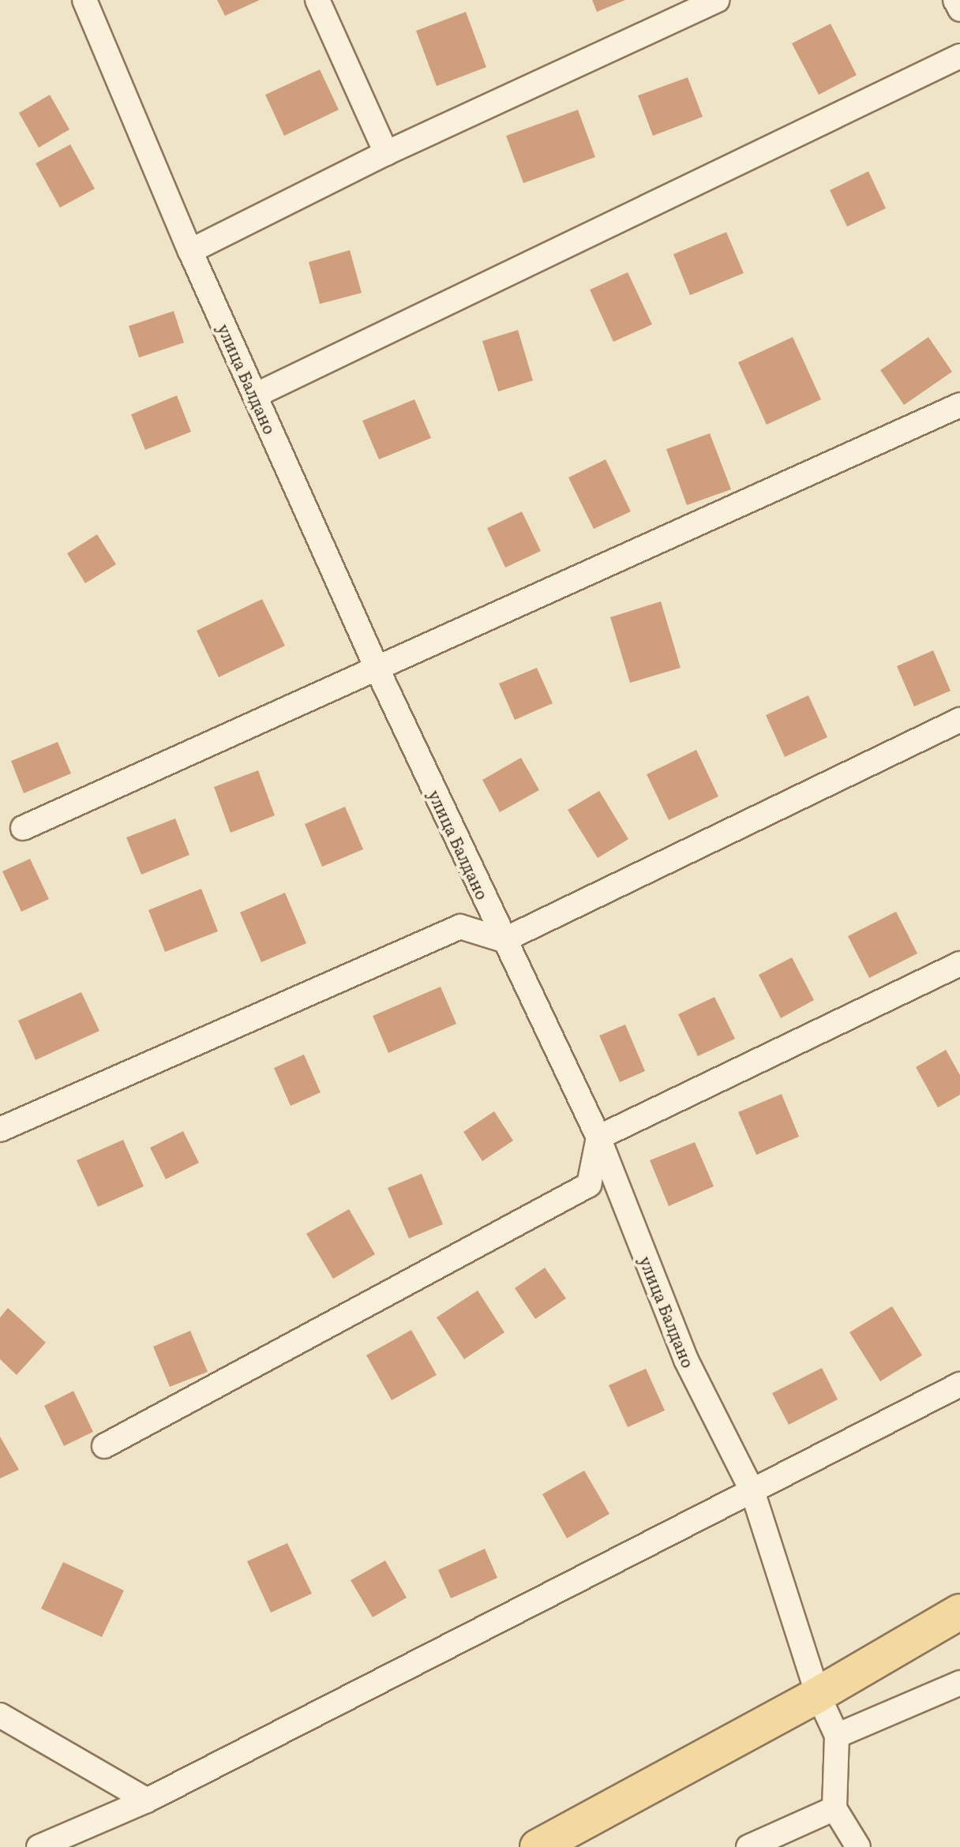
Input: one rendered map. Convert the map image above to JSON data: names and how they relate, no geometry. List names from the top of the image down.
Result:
{
  "streets": {
    "street": ["улица Балдано"]
  }
}
